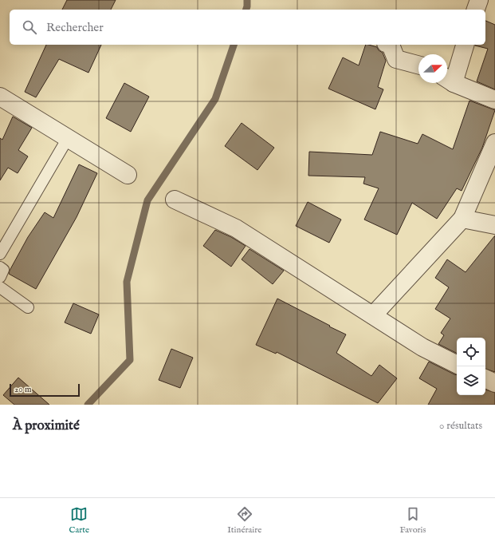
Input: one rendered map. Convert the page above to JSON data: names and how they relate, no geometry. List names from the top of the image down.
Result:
{
  "scale_bar": "20 m",
  "north": "right",
  "page": {
    "search": "Rechercher",
    "scale": "20 m",
    "heading": ["À proximité", "0 résultats"],
    "nav": ["Carte", "Itinéraire", "Favoris"]
  }
}
